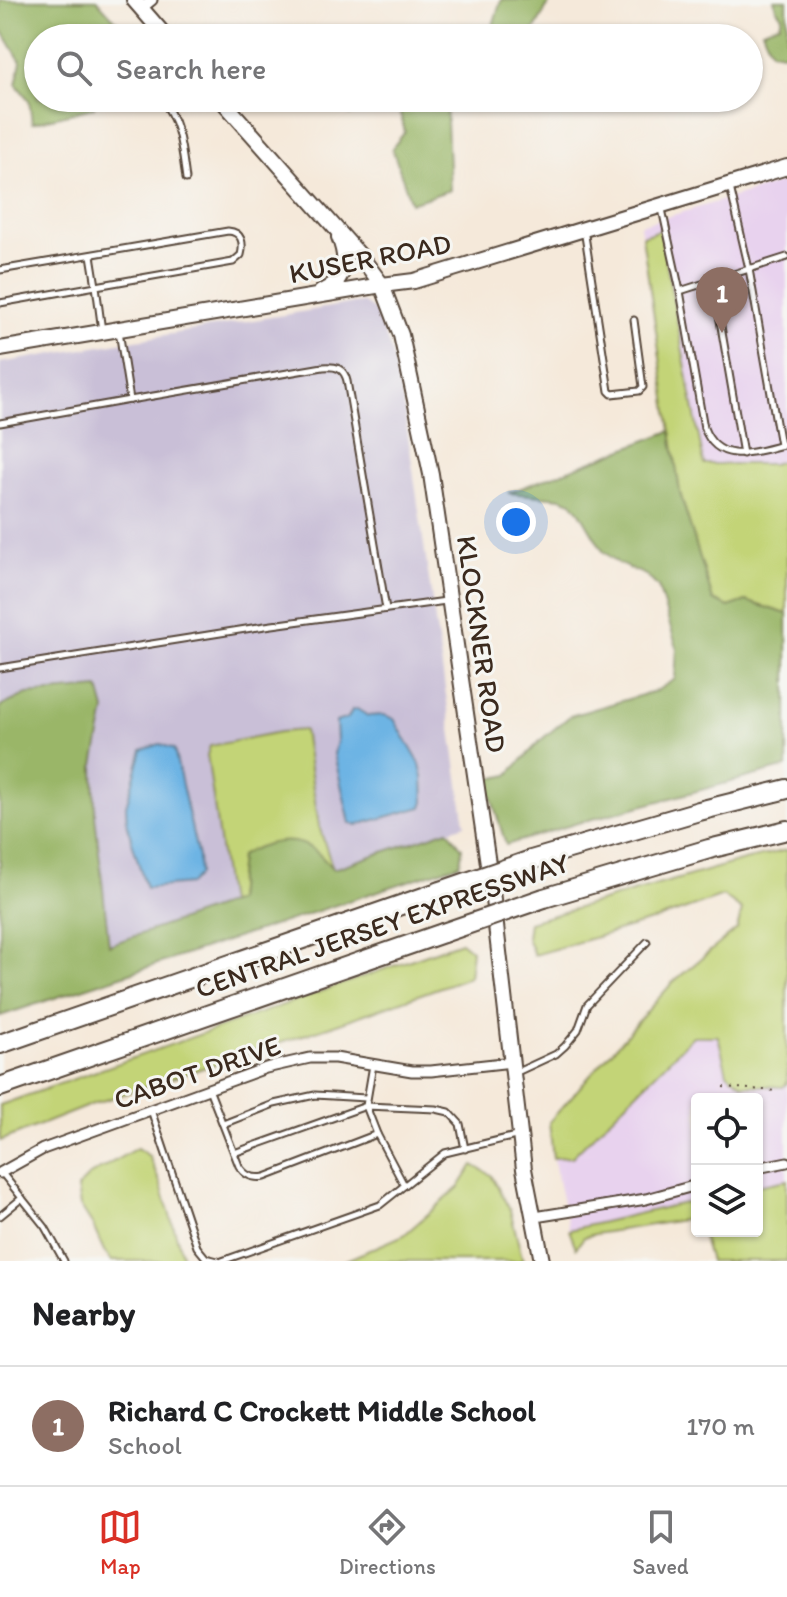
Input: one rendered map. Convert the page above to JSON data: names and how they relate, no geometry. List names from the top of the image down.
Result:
{
  "streets": {
    "highway": ["CENTRAL JERSEY EXPRESSWAY"],
    "main road": ["KUSER ROAD", "KLOCKNER ROAD"],
    "street": ["CABOT DRIVE"]
  },
  "crossings": [
    ["KUSER ROAD", "KLOCKNER ROAD"],
    ["KLOCKNER ROAD", "CABOT DRIVE"]
  ],
  "page": {
    "search": "Search here",
    "pins": "1",
    "heading": "Nearby",
    "list": [
      {
        "mark": "1",
        "name": "Richard C Crockett Middle School",
        "note": "School",
        "value": "170 m"
      }
    ],
    "nav": ["Map", "Directions", "Saved"]
  }
}
